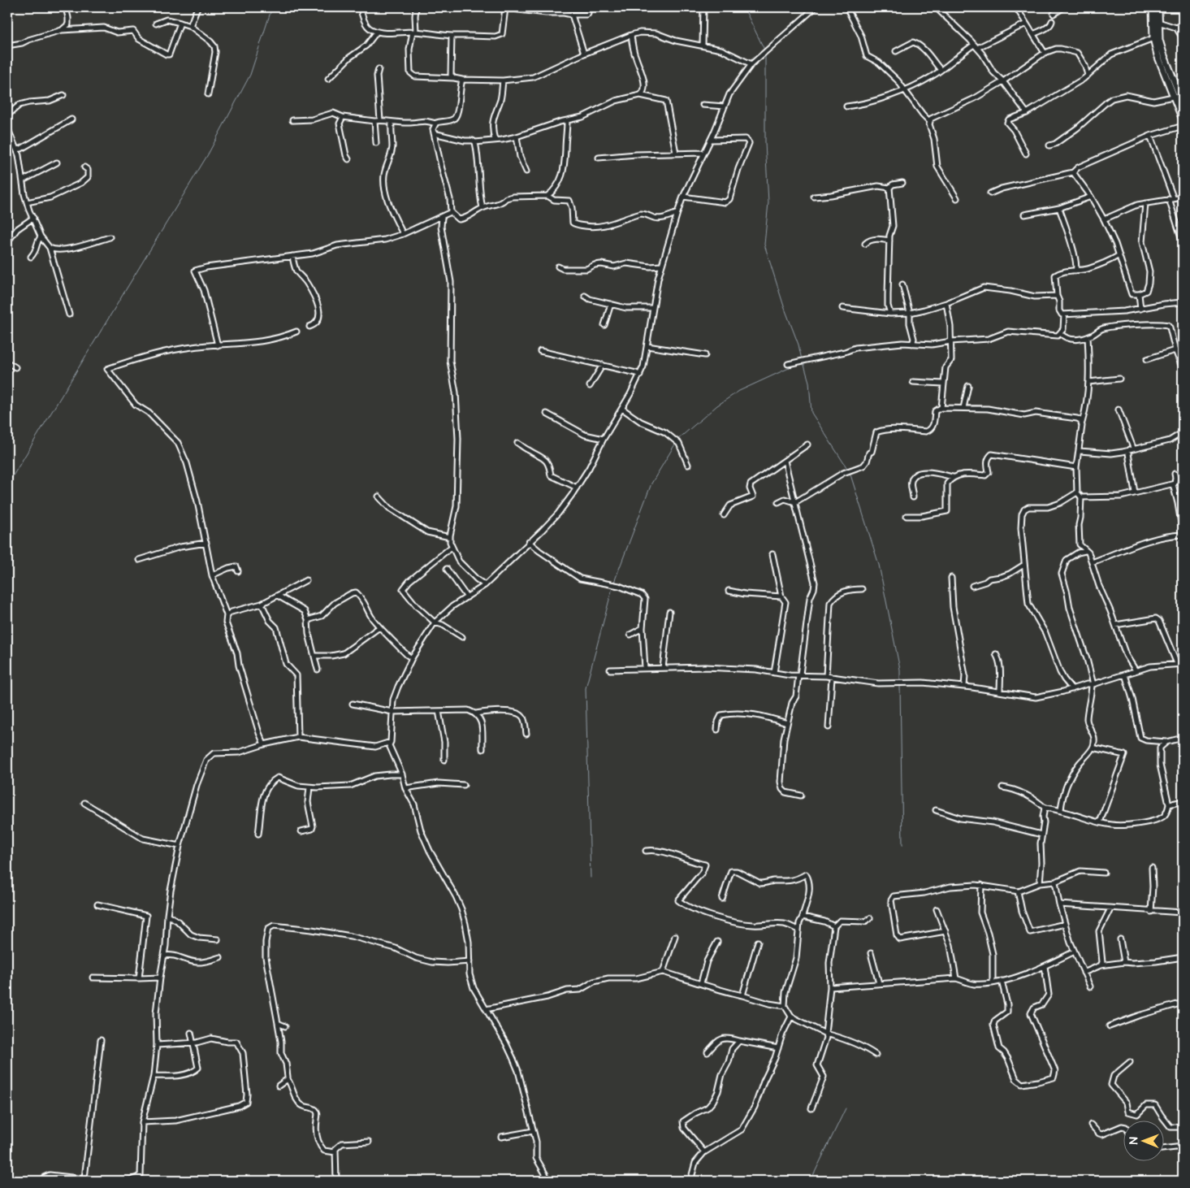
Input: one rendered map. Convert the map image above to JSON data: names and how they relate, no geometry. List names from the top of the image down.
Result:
{
  "north": "left"
}
